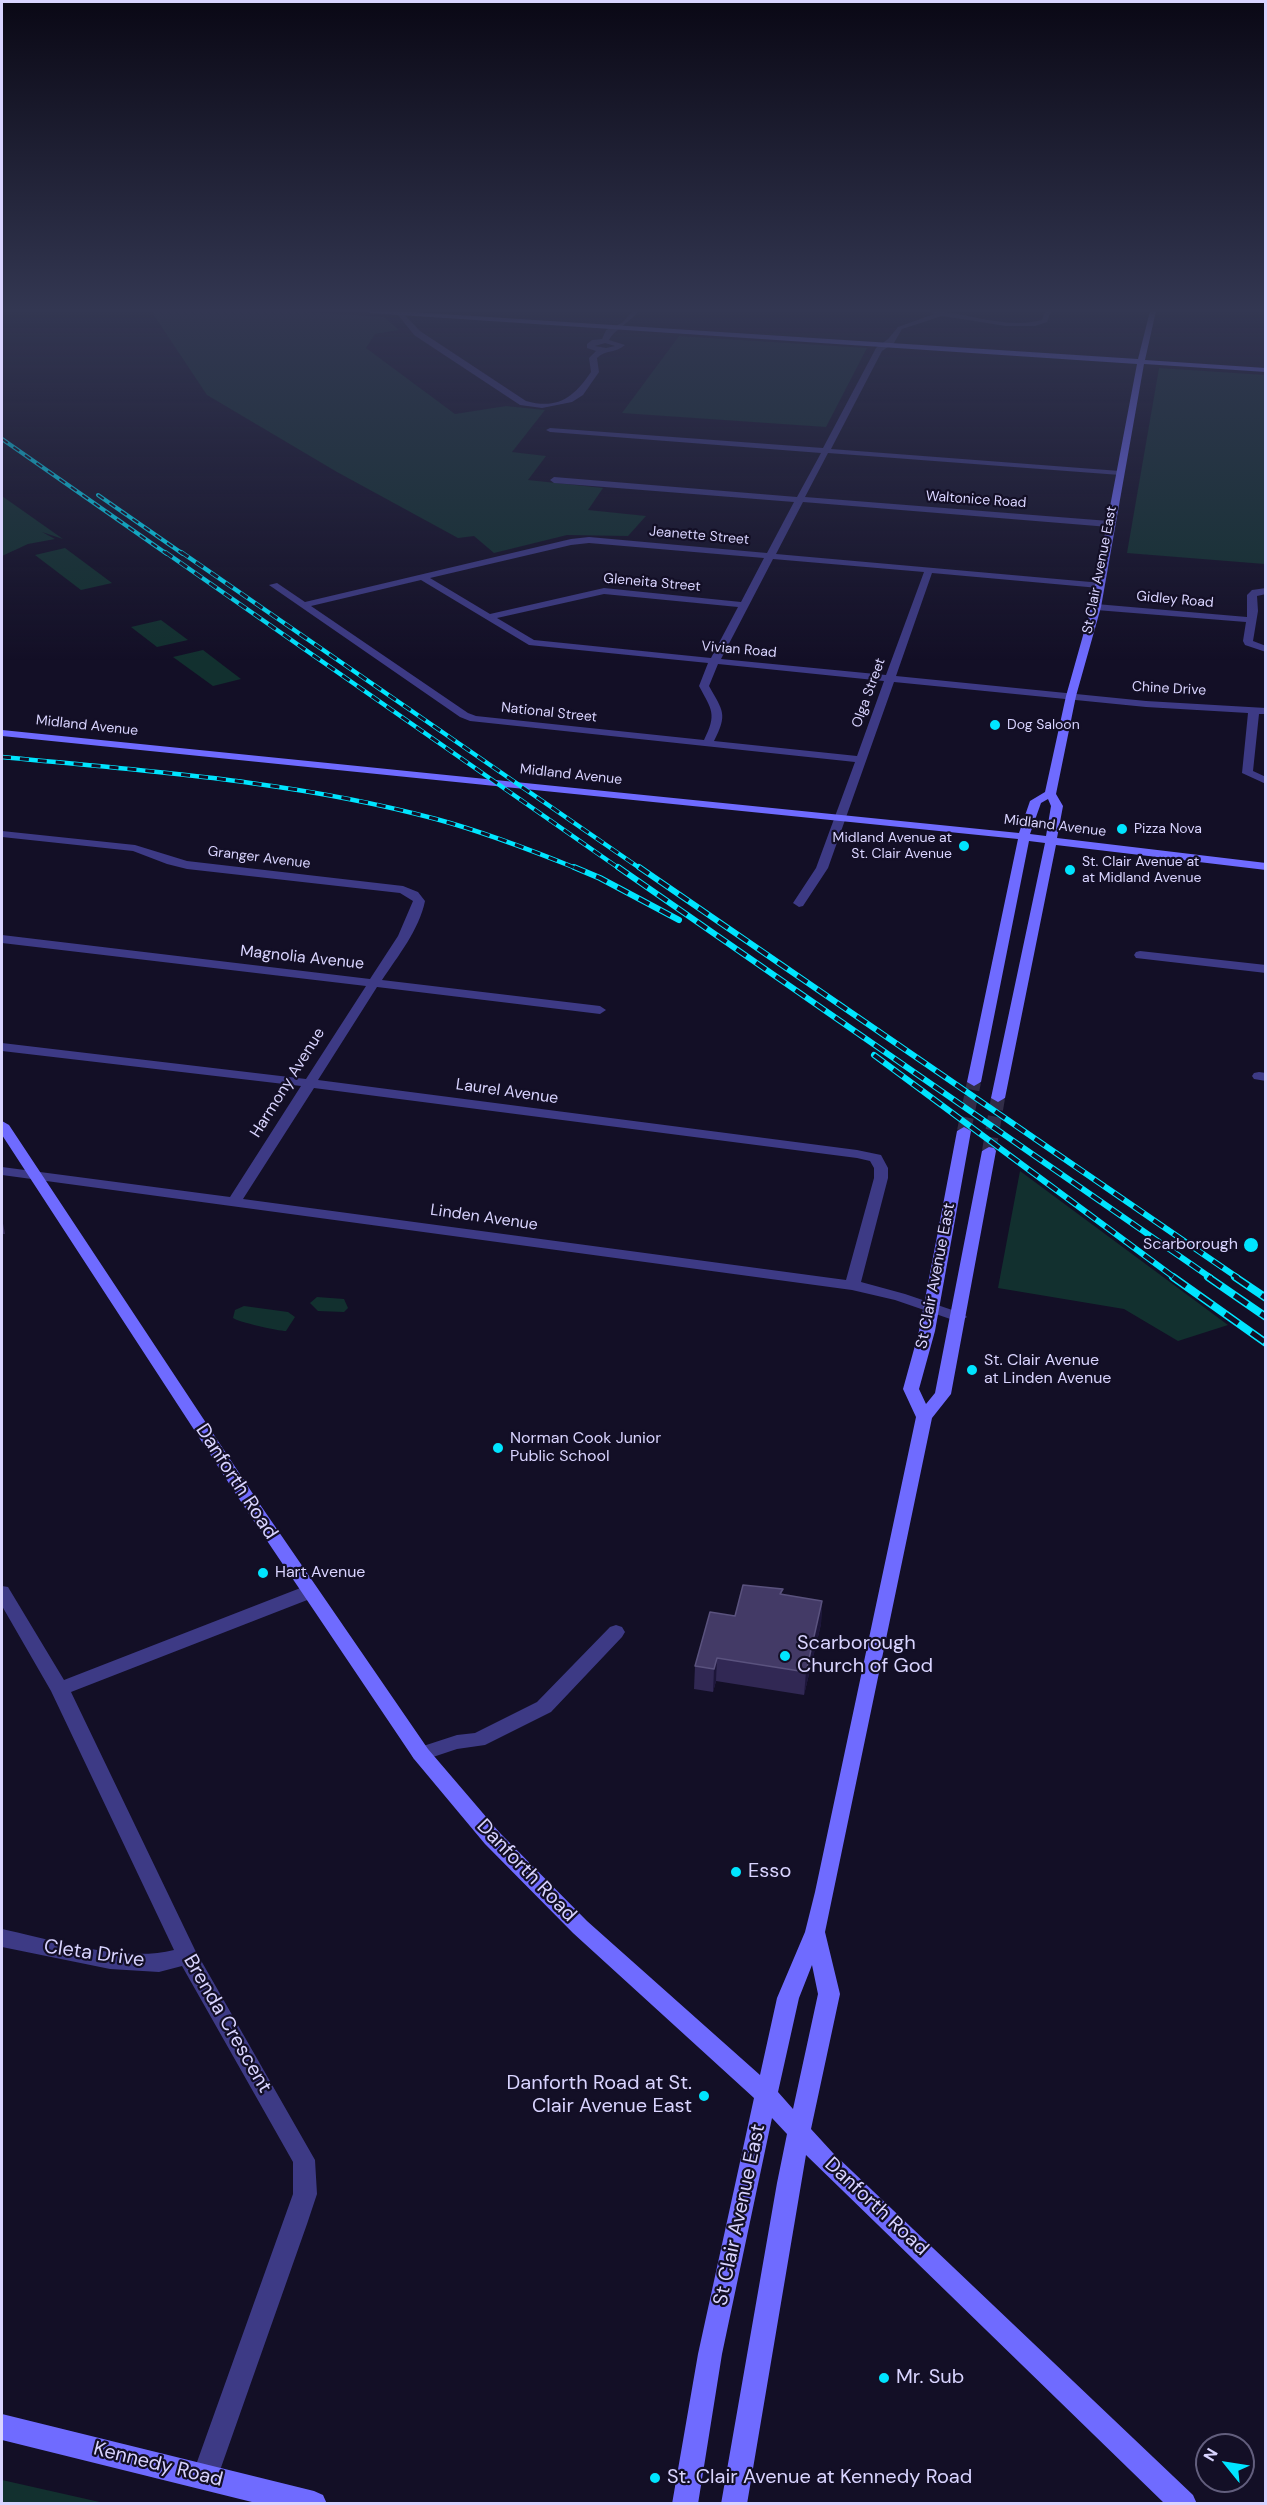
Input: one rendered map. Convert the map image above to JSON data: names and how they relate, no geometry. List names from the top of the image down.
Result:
{
  "streets": {
    "main road": [
      "St Clair Avenue East",
      "Midland Avenue",
      "Danforth Road",
      "Kennedy Road"
    ],
    "street": [
      "Waltonice Road",
      "Jeanette Street",
      "Gleneita Street",
      "Gidley Road",
      "Vivian Road",
      "Chine Drive",
      "Olga Street",
      "National Street",
      "Granger Avenue",
      "Magnolia Avenue",
      "Harmony Avenue",
      "Laurel Avenue",
      "Linden Avenue",
      "Cleta Drive",
      "Brenda Crescent"
    ]
  },
  "crossings": [
    ["Waltonice Road", "St Clair Avenue East"],
    ["Jeanette Street", "St Clair Avenue East"],
    ["Jeanette Street", "Vivian Road"],
    ["Jeanette Street", "Olga Street"],
    ["Jeanette Street", "National Street"],
    ["St Clair Avenue East", "Gidley Road"],
    ["St Clair Avenue East", "Vivian Road"],
    ["St Clair Avenue East", "Chine Drive"],
    ["St Clair Avenue East", "Midland Avenue"],
    ["St Clair Avenue East", "Linden Avenue"],
    ["St Clair Avenue East", "Danforth Road"],
    ["Gleneita Street", "Vivian Road"],
    ["Vivian Road", "Chine Drive"],
    ["Vivian Road", "Olga Street"],
    ["Olga Street", "National Street"],
    ["Olga Street", "Midland Avenue"],
    ["Granger Avenue", "Magnolia Avenue"],
    ["Granger Avenue", "Harmony Avenue"],
    ["Magnolia Avenue", "Harmony Avenue"],
    ["Harmony Avenue", "Laurel Avenue"],
    ["Harmony Avenue", "Linden Avenue"],
    ["Laurel Avenue", "Linden Avenue"],
    ["Linden Avenue", "Danforth Road"],
    ["Cleta Drive", "Brenda Crescent"],
    ["Brenda Crescent", "Kennedy Road"]
  ],
  "places": [
    "Dog Saloon",
    "Pizza Nova",
    "Midland Avenue at St. Clair Avenue",
    "St. Clair Avenue at at Midland Avenue",
    "Scarborough",
    "St. Clair Avenue at Linden Avenue",
    "Norman Cook Junior Public School",
    "Hart Avenue",
    "Scarborough Church of God",
    "Esso",
    "Danforth Road at St. Clair Avenue East",
    "Mr. Sub",
    "St. Clair Avenue at Kennedy Road"
  ],
  "north": "top left"
}
